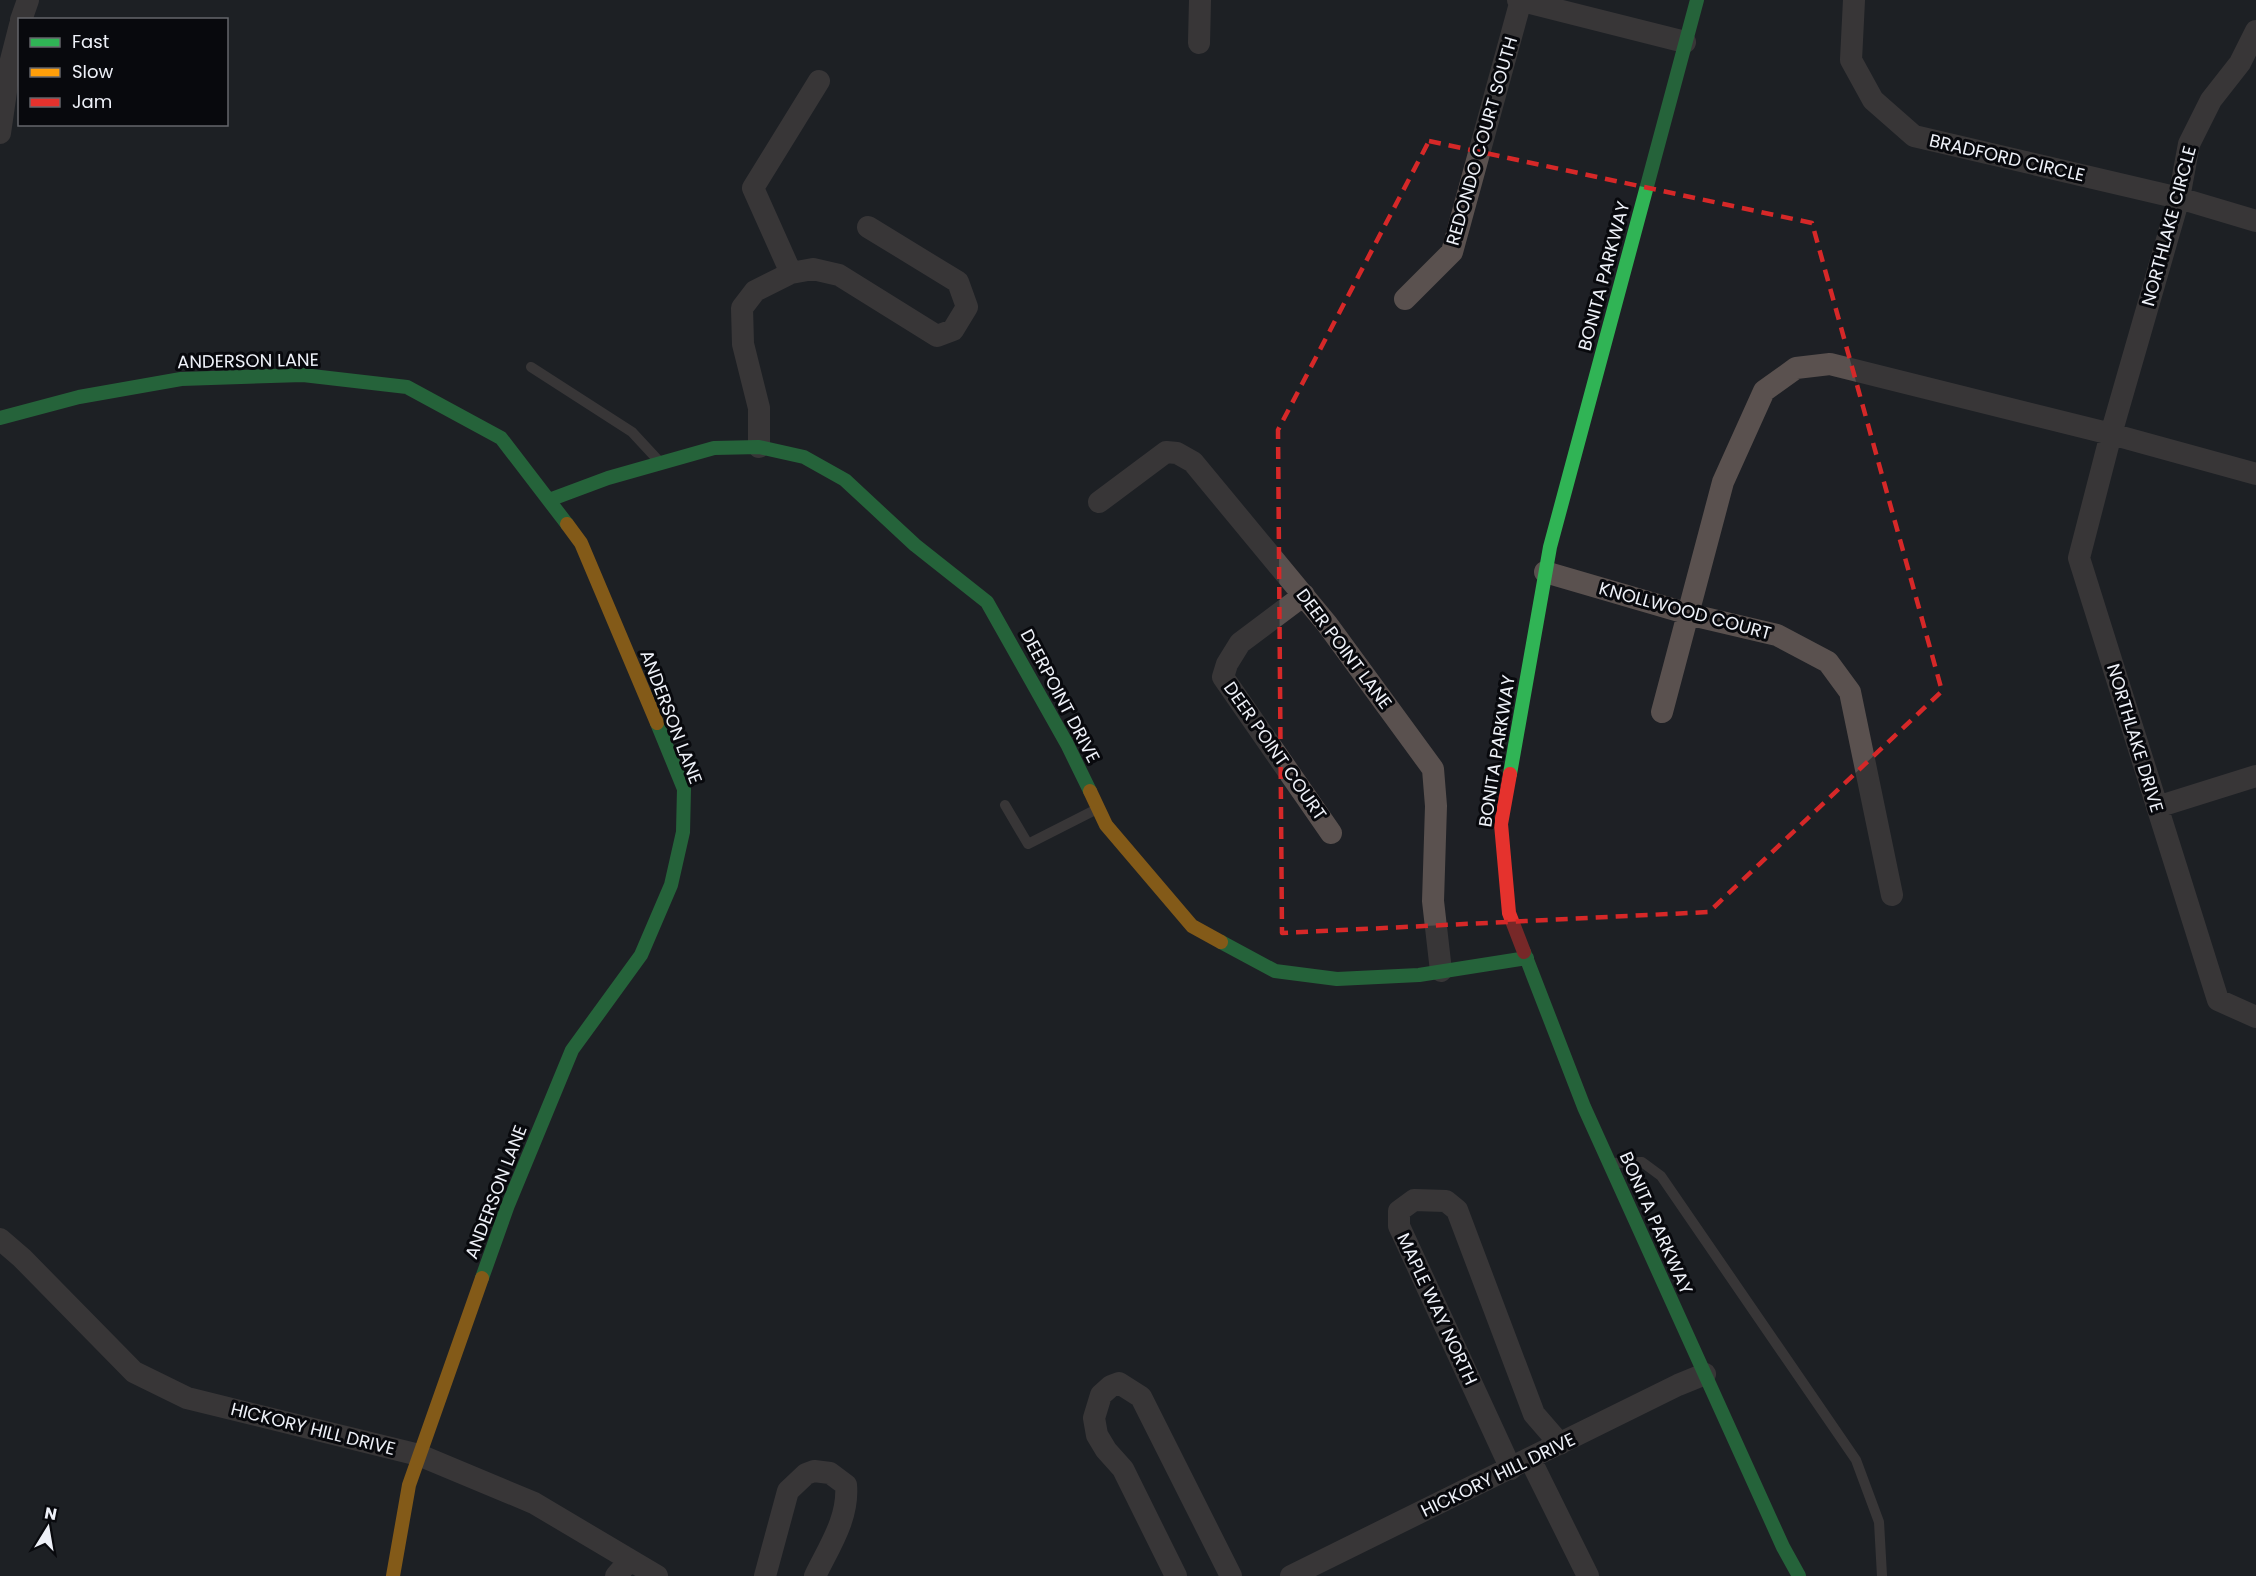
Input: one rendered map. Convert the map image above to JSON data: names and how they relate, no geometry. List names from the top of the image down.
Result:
{
  "streets": {
    "street": [
      "REDONDO COURT SOUTH",
      "BRADFORD CIRCLE",
      "NORTHLAKE CIRCLE",
      "BONITA PARKWAY",
      "ANDERSON LANE",
      "KNOLLWOOD COURT",
      "DEER POINT LANE",
      "DEERPOINT DRIVE",
      "NORTHLAKE DRIVE",
      "DEER POINT COURT",
      "MAPLE WAY NORTH",
      "HICKORY HILL DRIVE"
    ]
  },
  "crossings": [
    ["BRADFORD CIRCLE", "NORTHLAKE CIRCLE"],
    ["NORTHLAKE CIRCLE", "NORTHLAKE DRIVE"],
    ["BONITA PARKWAY", "KNOLLWOOD COURT"],
    ["BONITA PARKWAY", "DEERPOINT DRIVE"],
    ["BONITA PARKWAY", "HICKORY HILL DRIVE"],
    ["ANDERSON LANE", "DEERPOINT DRIVE"],
    ["ANDERSON LANE", "HICKORY HILL DRIVE"],
    ["DEER POINT LANE", "DEERPOINT DRIVE"],
    ["DEER POINT LANE", "DEER POINT COURT"],
    ["MAPLE WAY NORTH", "HICKORY HILL DRIVE"]
  ],
  "legend": ["Fast", "Slow", "Jam"],
  "north": "top"
}
